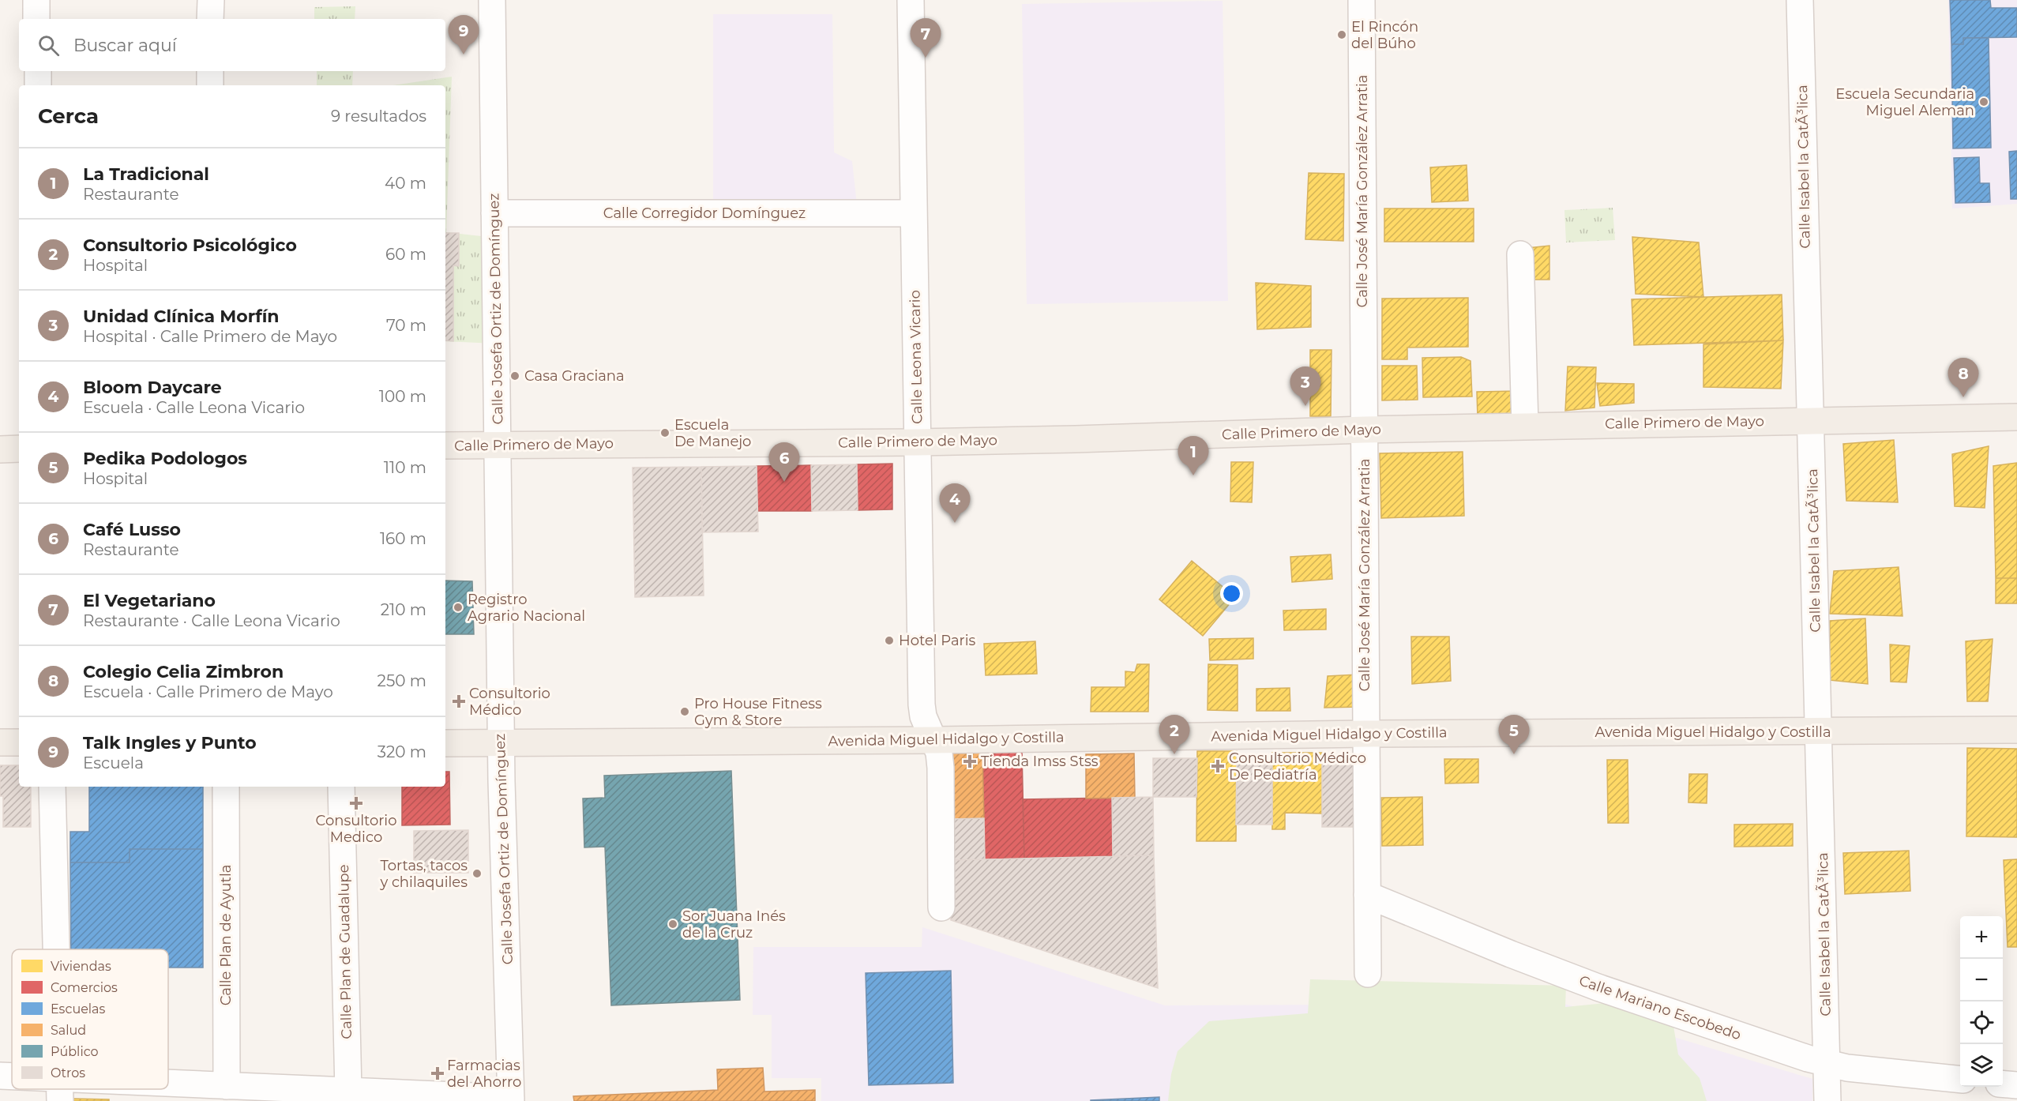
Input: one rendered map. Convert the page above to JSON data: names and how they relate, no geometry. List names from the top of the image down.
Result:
{
  "streets": {
    "main road": ["Calle Primero de Mayo", "Avenida Miguel Hidalgo y Costilla"],
    "street": [
      "Calle Isabel la CatÃ³lica",
      "Calle José María González Arratia",
      "Calle Corregidor Domínguez",
      "Calle Josefa Ortiz de Domínguez",
      "Calle Leona Vicario",
      "Calle Plan de Ayutla",
      "Calle Plan de Guadalupe",
      "Calle Mariano Escobedo"
    ]
  },
  "crossings": [
    ["Calle Isabel la CatÃ³lica", "Calle Primero de Mayo"],
    ["Calle Isabel la CatÃ³lica", "Avenida Miguel Hidalgo y Costilla"],
    ["Calle Isabel la CatÃ³lica", "Calle Mariano Escobedo"],
    ["Calle José María González Arratia", "Calle Primero de Mayo"],
    ["Calle José María González Arratia", "Avenida Miguel Hidalgo y Costilla"],
    ["Calle José María González Arratia", "Calle Mariano Escobedo"],
    ["Calle Corregidor Domínguez", "Calle Josefa Ortiz de Domínguez"],
    ["Calle Corregidor Domínguez", "Calle Leona Vicario"],
    ["Calle Josefa Ortiz de Domínguez", "Calle Primero de Mayo"],
    ["Calle Josefa Ortiz de Domínguez", "Avenida Miguel Hidalgo y Costilla"],
    ["Calle Leona Vicario", "Calle Primero de Mayo"],
    ["Calle Leona Vicario", "Avenida Miguel Hidalgo y Costilla"]
  ],
  "places": {
    "other": [
      "El Rincón del Búho",
      "Escuela Secundaria Miguel Aleman",
      "Casa Graciana",
      "Escuela De Manejo",
      "Registro Agrario Nacional",
      "Hotel Paris",
      "Pro House Fitness Gym & Store",
      "Tortas, tacos y chilaquiles",
      "Sor Juana Inés de la Cruz"
    ],
    "health": [
      "Consultorio Médico",
      "Tienda Imss Stss",
      "Consultorio Médico De Pediatría",
      "Consultorio Medico",
      "Farmacias del Ahorro"
    ]
  },
  "legend": [
    "Viviendas",
    "Comercios",
    "Escuelas",
    "Salud",
    "Público",
    "Otros"
  ],
  "page": {
    "pins": [
      "9",
      "7",
      "8",
      "3",
      "1",
      "6",
      "4",
      "2",
      "5"
    ],
    "search": "Buscar aquí",
    "heading": ["Cerca", "9 resultados"],
    "list": [
      {
        "mark": "1",
        "name": "La Tradicional",
        "note": "Restaurante",
        "value": "40 m"
      },
      {
        "mark": "2",
        "name": "Consultorio Psicológico",
        "note": "Hospital",
        "value": "60 m"
      },
      {
        "mark": "3",
        "name": "Unidad Clínica Morfín",
        "note": "Hospital · Calle Primero de Mayo",
        "value": "70 m"
      },
      {
        "mark": "4",
        "name": "Bloom Daycare",
        "note": "Escuela · Calle Leona Vicario",
        "value": "100 m"
      },
      {
        "mark": "5",
        "name": "Pedika Podologos",
        "note": "Hospital",
        "value": "110 m"
      },
      {
        "mark": "6",
        "name": "Café Lusso",
        "note": "Restaurante",
        "value": "160 m"
      },
      {
        "mark": "7",
        "name": "El Vegetariano",
        "note": "Restaurante · Calle Leona Vicario",
        "value": "210 m"
      },
      {
        "mark": "8",
        "name": "Colegio Celia Zimbron",
        "note": "Escuela · Calle Primero de Mayo",
        "value": "250 m"
      },
      {
        "mark": "9",
        "name": "Talk Ingles y Punto",
        "note": "Escuela",
        "value": "320 m"
      }
    ],
    "map_buttons": ["+", "−"]
  }
}
